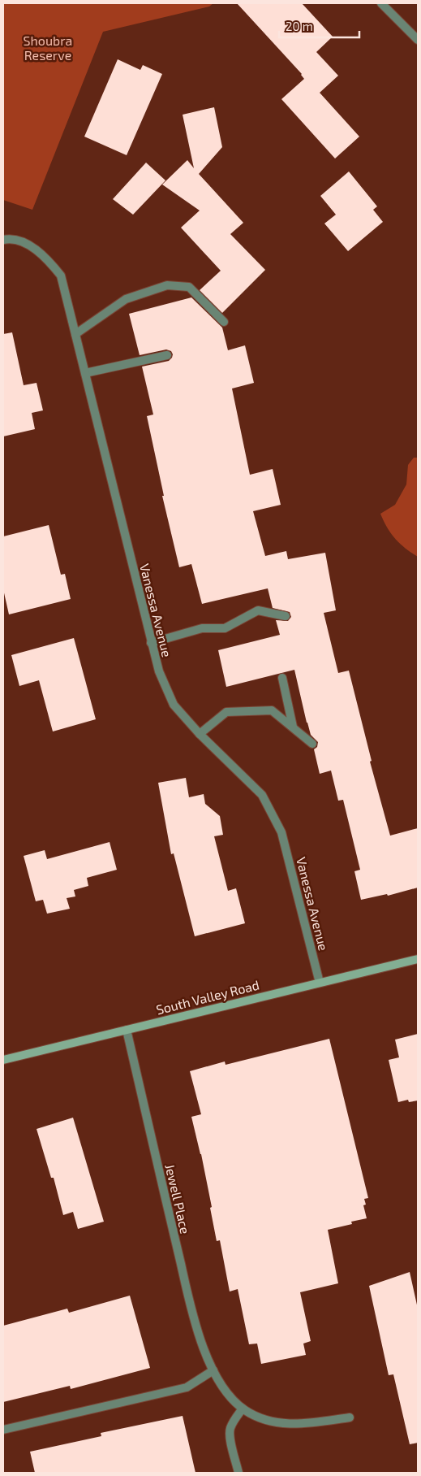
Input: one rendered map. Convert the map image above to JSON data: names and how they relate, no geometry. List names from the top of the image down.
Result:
{
  "streets": {
    "main road": ["South Valley Road"],
    "street": ["Vanessa Avenue", "Jewell Place"]
  },
  "crossings": [
    ["Vanessa Avenue", "South Valley Road"],
    ["South Valley Road", "Jewell Place"]
  ],
  "parks": ["Shoubra Reserve"],
  "scale_bar": "20 m"
}
